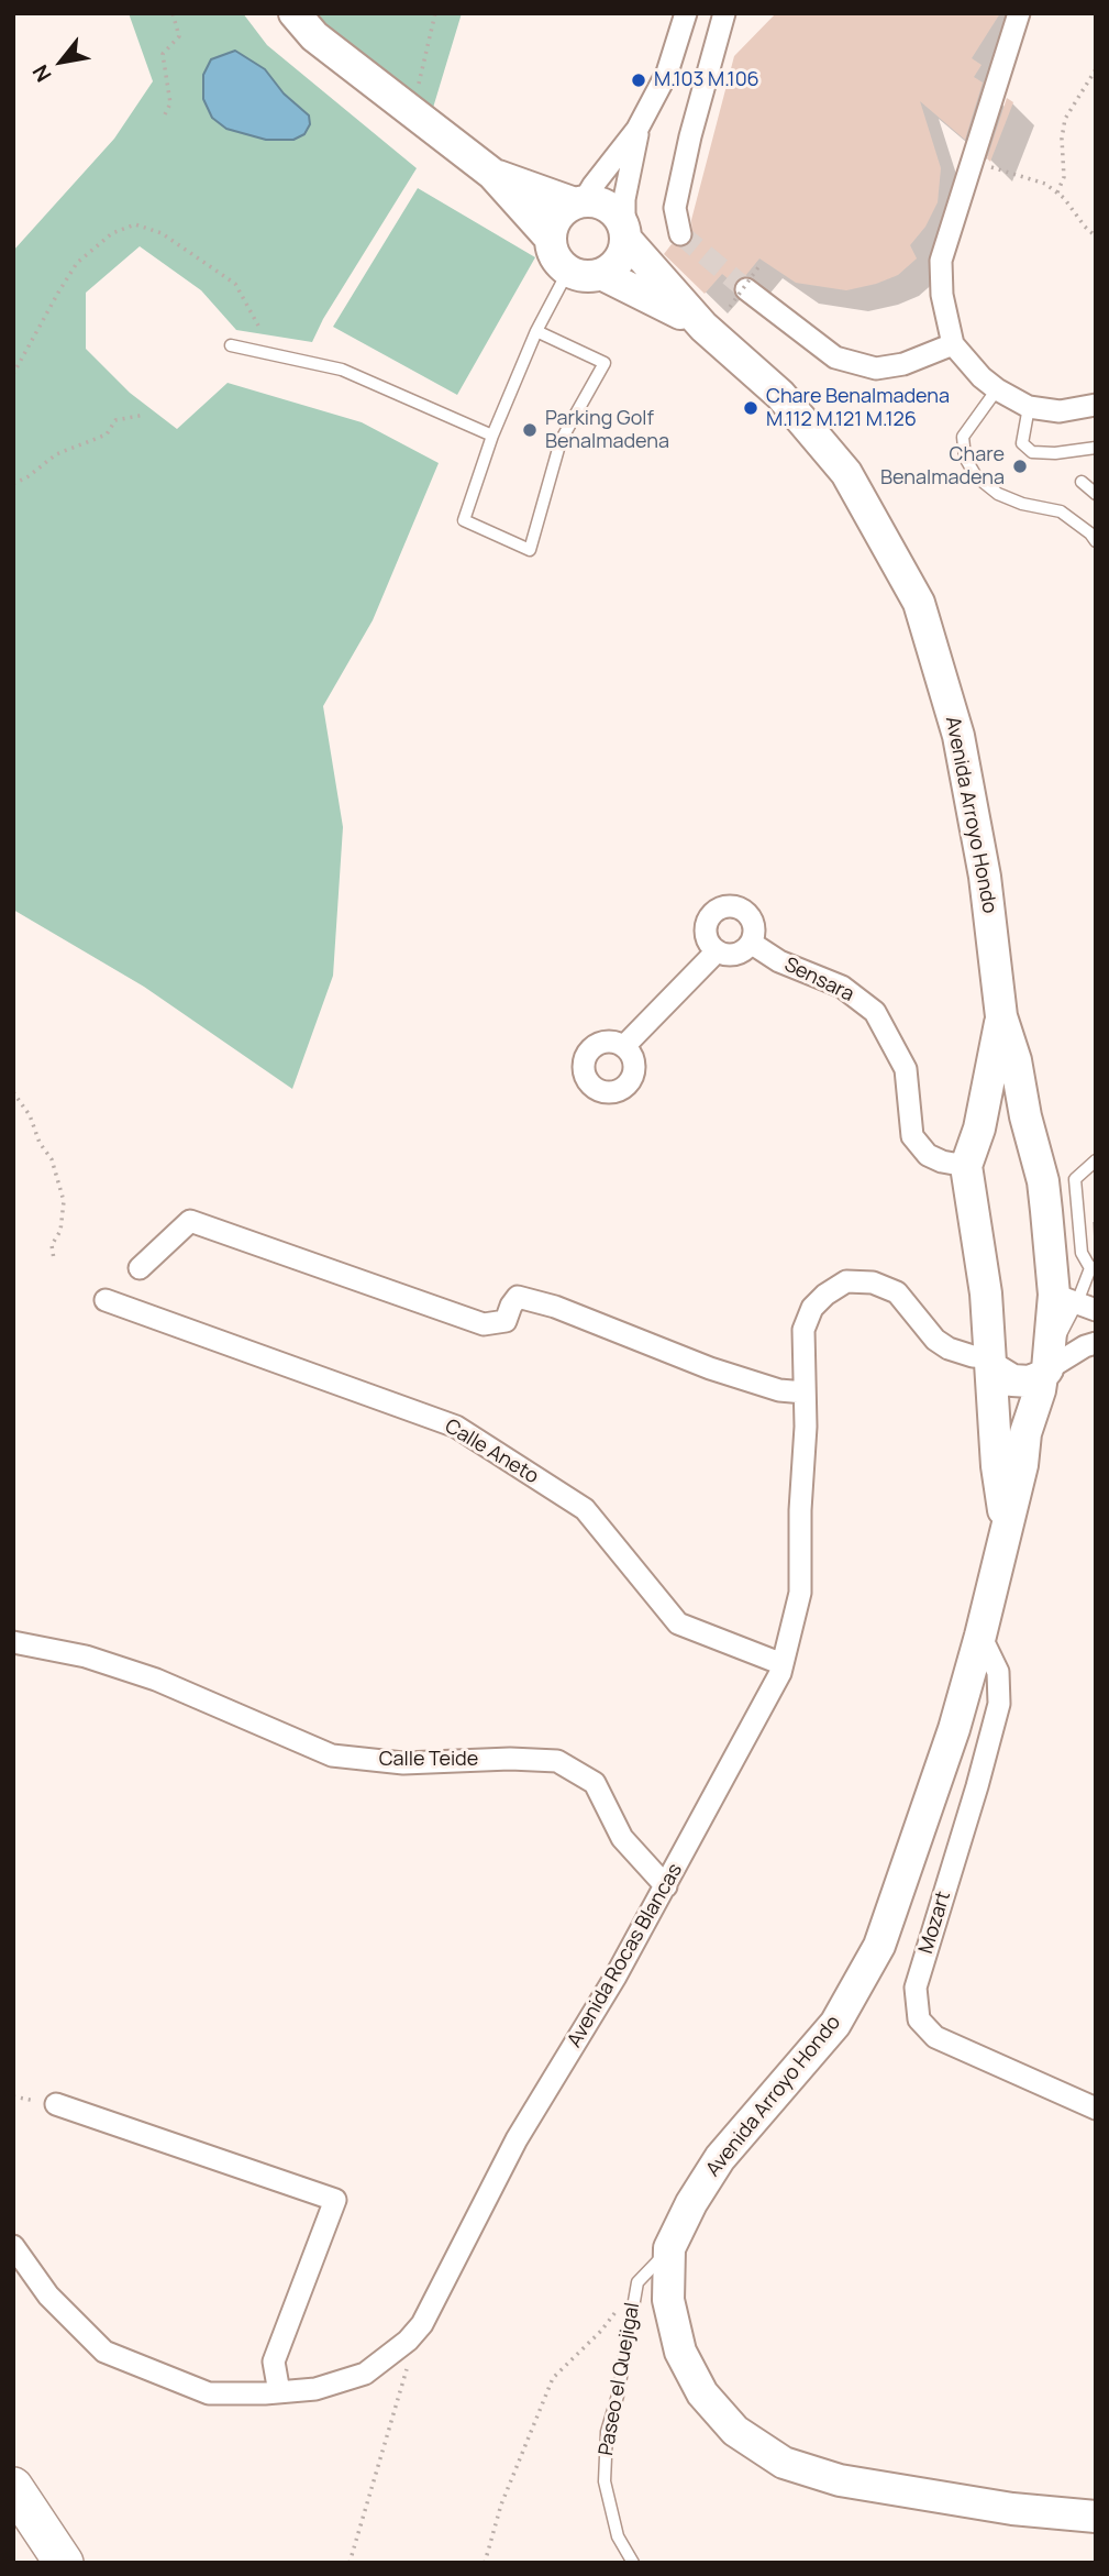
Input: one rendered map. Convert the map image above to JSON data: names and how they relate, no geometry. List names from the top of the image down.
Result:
{
  "streets": {
    "main road": ["Avenida Arroyo Hondo"],
    "street": [
      "Sensara",
      "Calle Aneto",
      "Calle Teide",
      "Mozart",
      "Avenida Rocas Blancas"
    ],
    "lane": ["Paseo el Quejigal"]
  },
  "crossings": [
    ["Avenida Arroyo Hondo", "Sensara"],
    ["Avenida Arroyo Hondo", "Mozart"],
    ["Avenida Arroyo Hondo", "Avenida Rocas Blancas"],
    ["Avenida Arroyo Hondo", "Paseo el Quejigal"],
    ["Calle Aneto", "Avenida Rocas Blancas"],
    ["Calle Teide", "Avenida Rocas Blancas"]
  ],
  "places": [
    "M.103 M.106",
    "Chare Benalmadena M.112 M.121 M.126",
    "Parking Golf Benalmadena",
    "Chare Benalmadena"
  ],
  "north": "bottom left"
}
